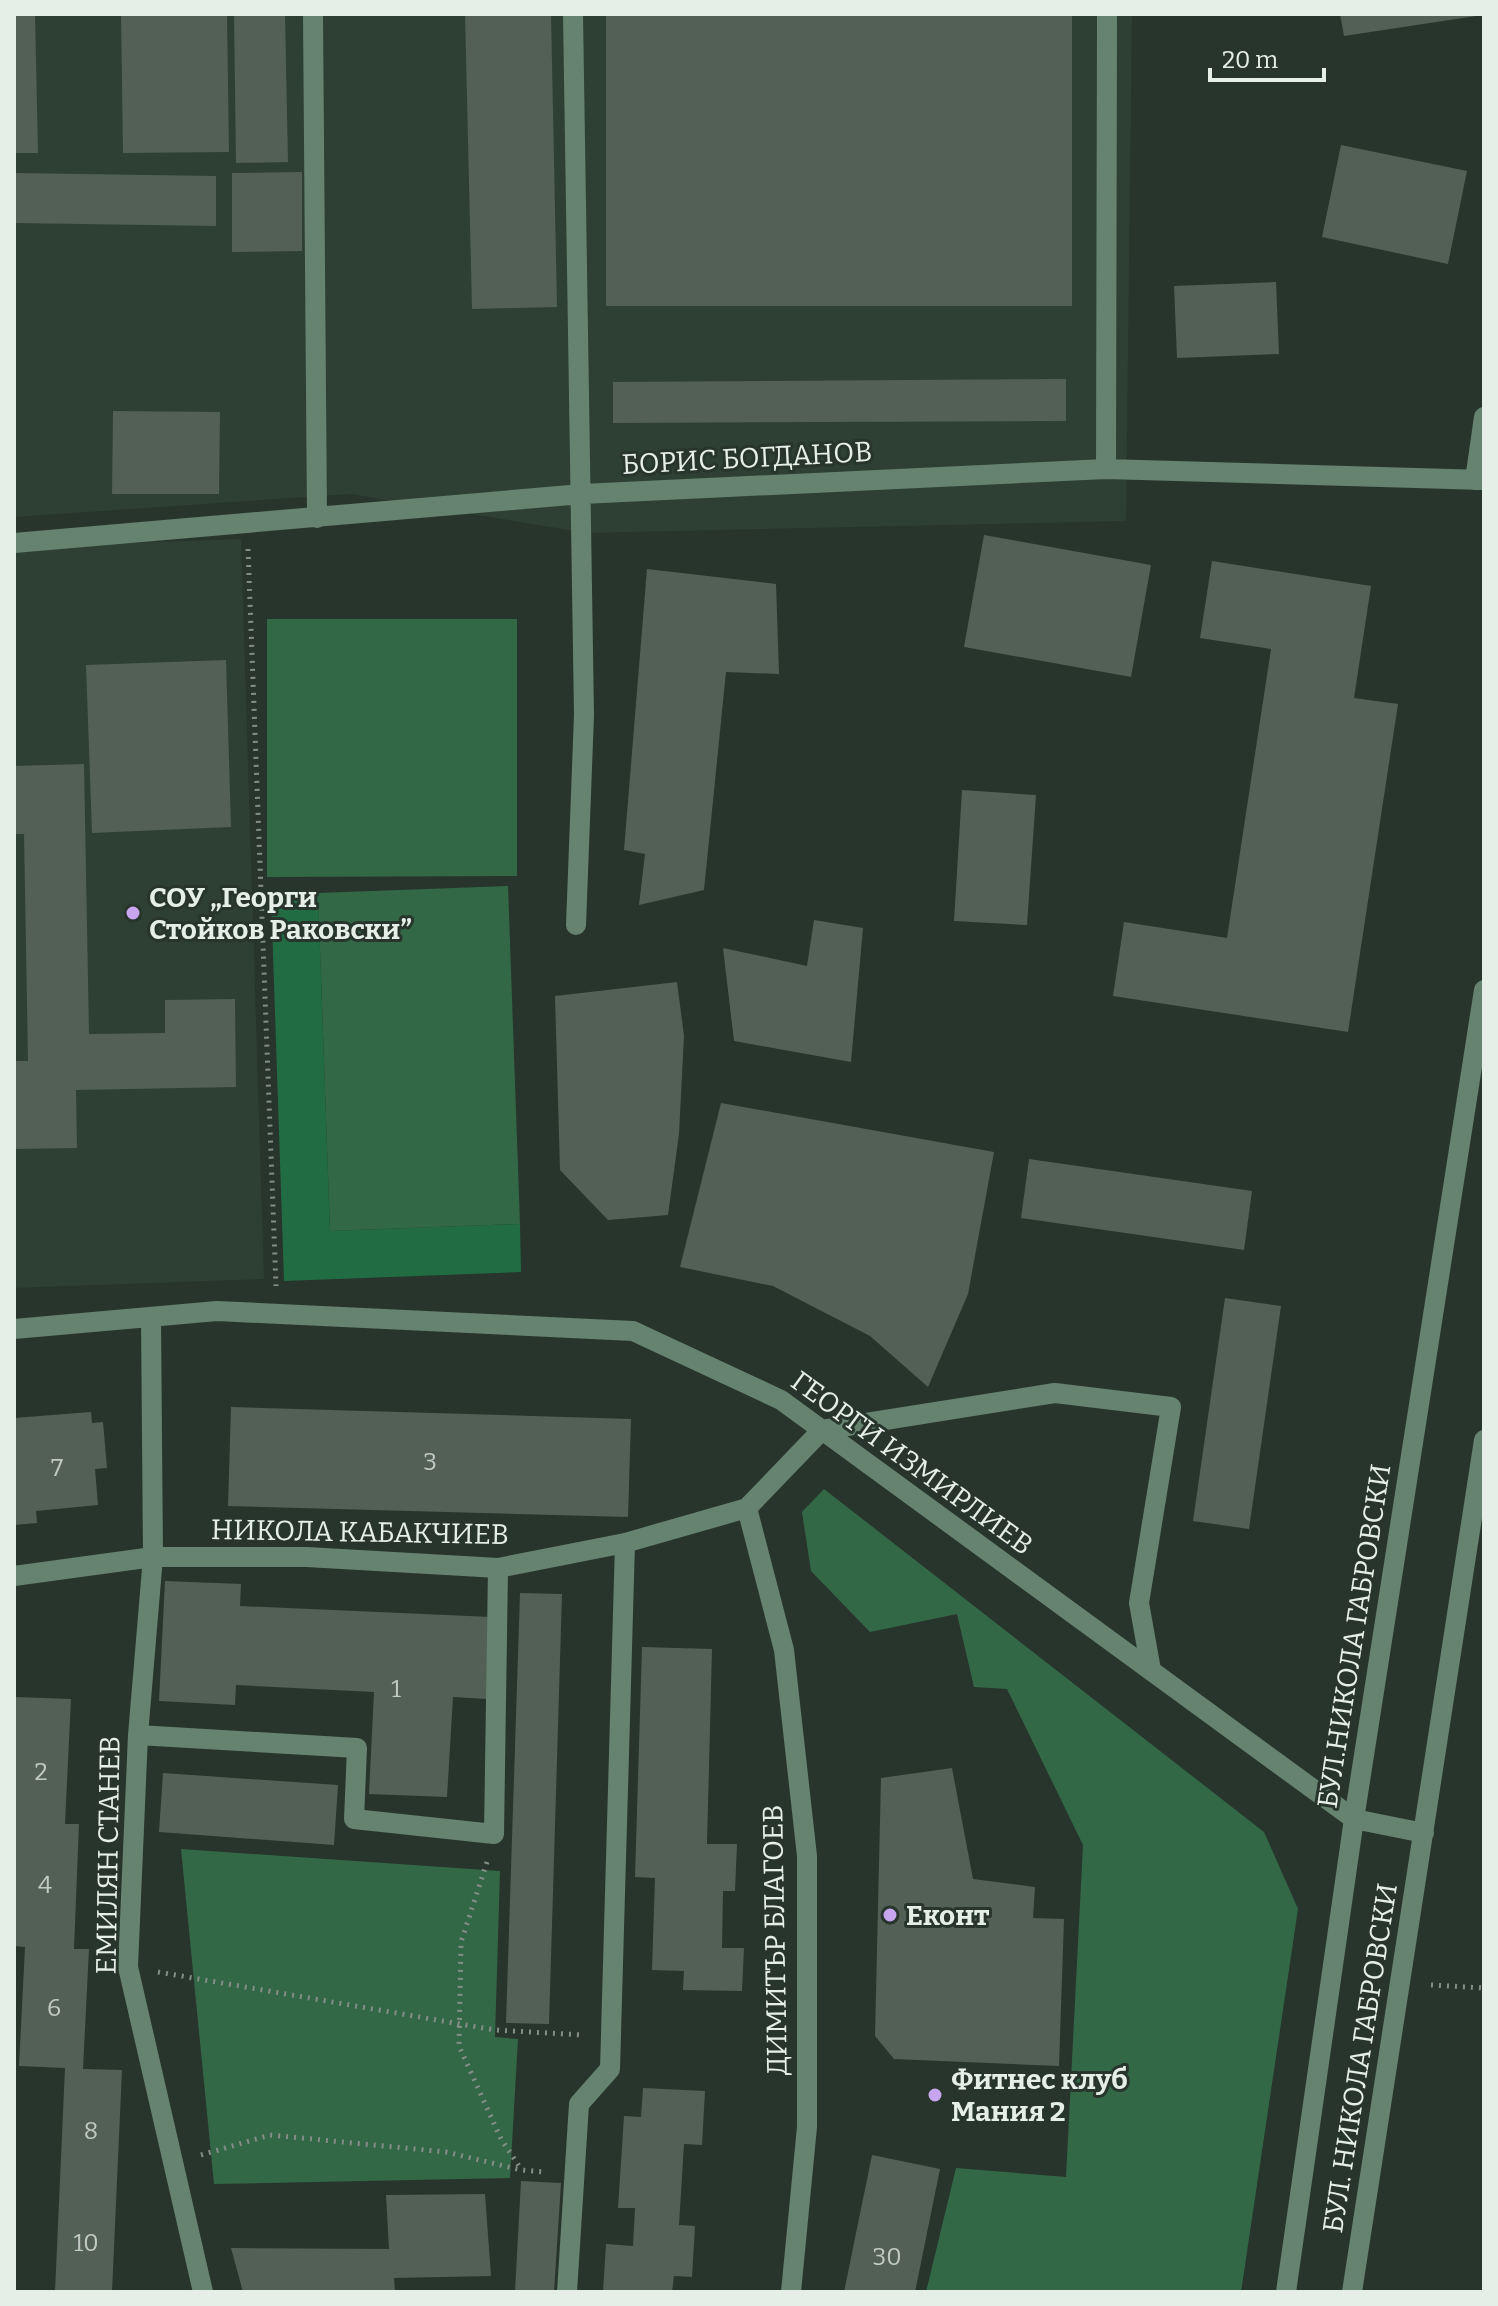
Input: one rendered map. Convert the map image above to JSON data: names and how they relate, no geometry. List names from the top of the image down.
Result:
{
  "streets": {
    "street": [
      "БОРИС БОГДАНОВ",
      "ГЕОРГИ ИЗМИРЛИЕВ",
      "НИКОЛА КАБАКЧИЕВ",
      "БУЛ.НИКОЛА ГАБРОВСКИ",
      "ЕМИЛЯН СТАНЕВ",
      "ДИМИТЪР БЛАГОЕВ",
      "БУЛ. НИКОЛА ГАБРОВСКИ"
    ]
  },
  "crossings": [
    ["ГЕОРГИ ИЗМИРЛИЕВ", "БУЛ.НИКОЛА ГАБРОВСКИ"],
    ["ГЕОРГИ ИЗМИРЛИЕВ", "ЕМИЛЯН СТАНЕВ"],
    ["ГЕОРГИ ИЗМИРЛИЕВ", "БУЛ. НИКОЛА ГАБРОВСКИ"],
    ["НИКОЛА КАБАКЧИЕВ", "ЕМИЛЯН СТАНЕВ"],
    ["НИКОЛА КАБАКЧИЕВ", "ДИМИТЪР БЛАГОЕВ"]
  ],
  "places": ["СОУ „Георги Стойков Раковски”", "Еконт", "Фитнес клуб Мания 2"],
  "house_numbers": [
    "3",
    "7",
    "1",
    "2",
    "4",
    "6",
    "8",
    "10",
    "30"
  ],
  "scale_bar": "20 m"
}
